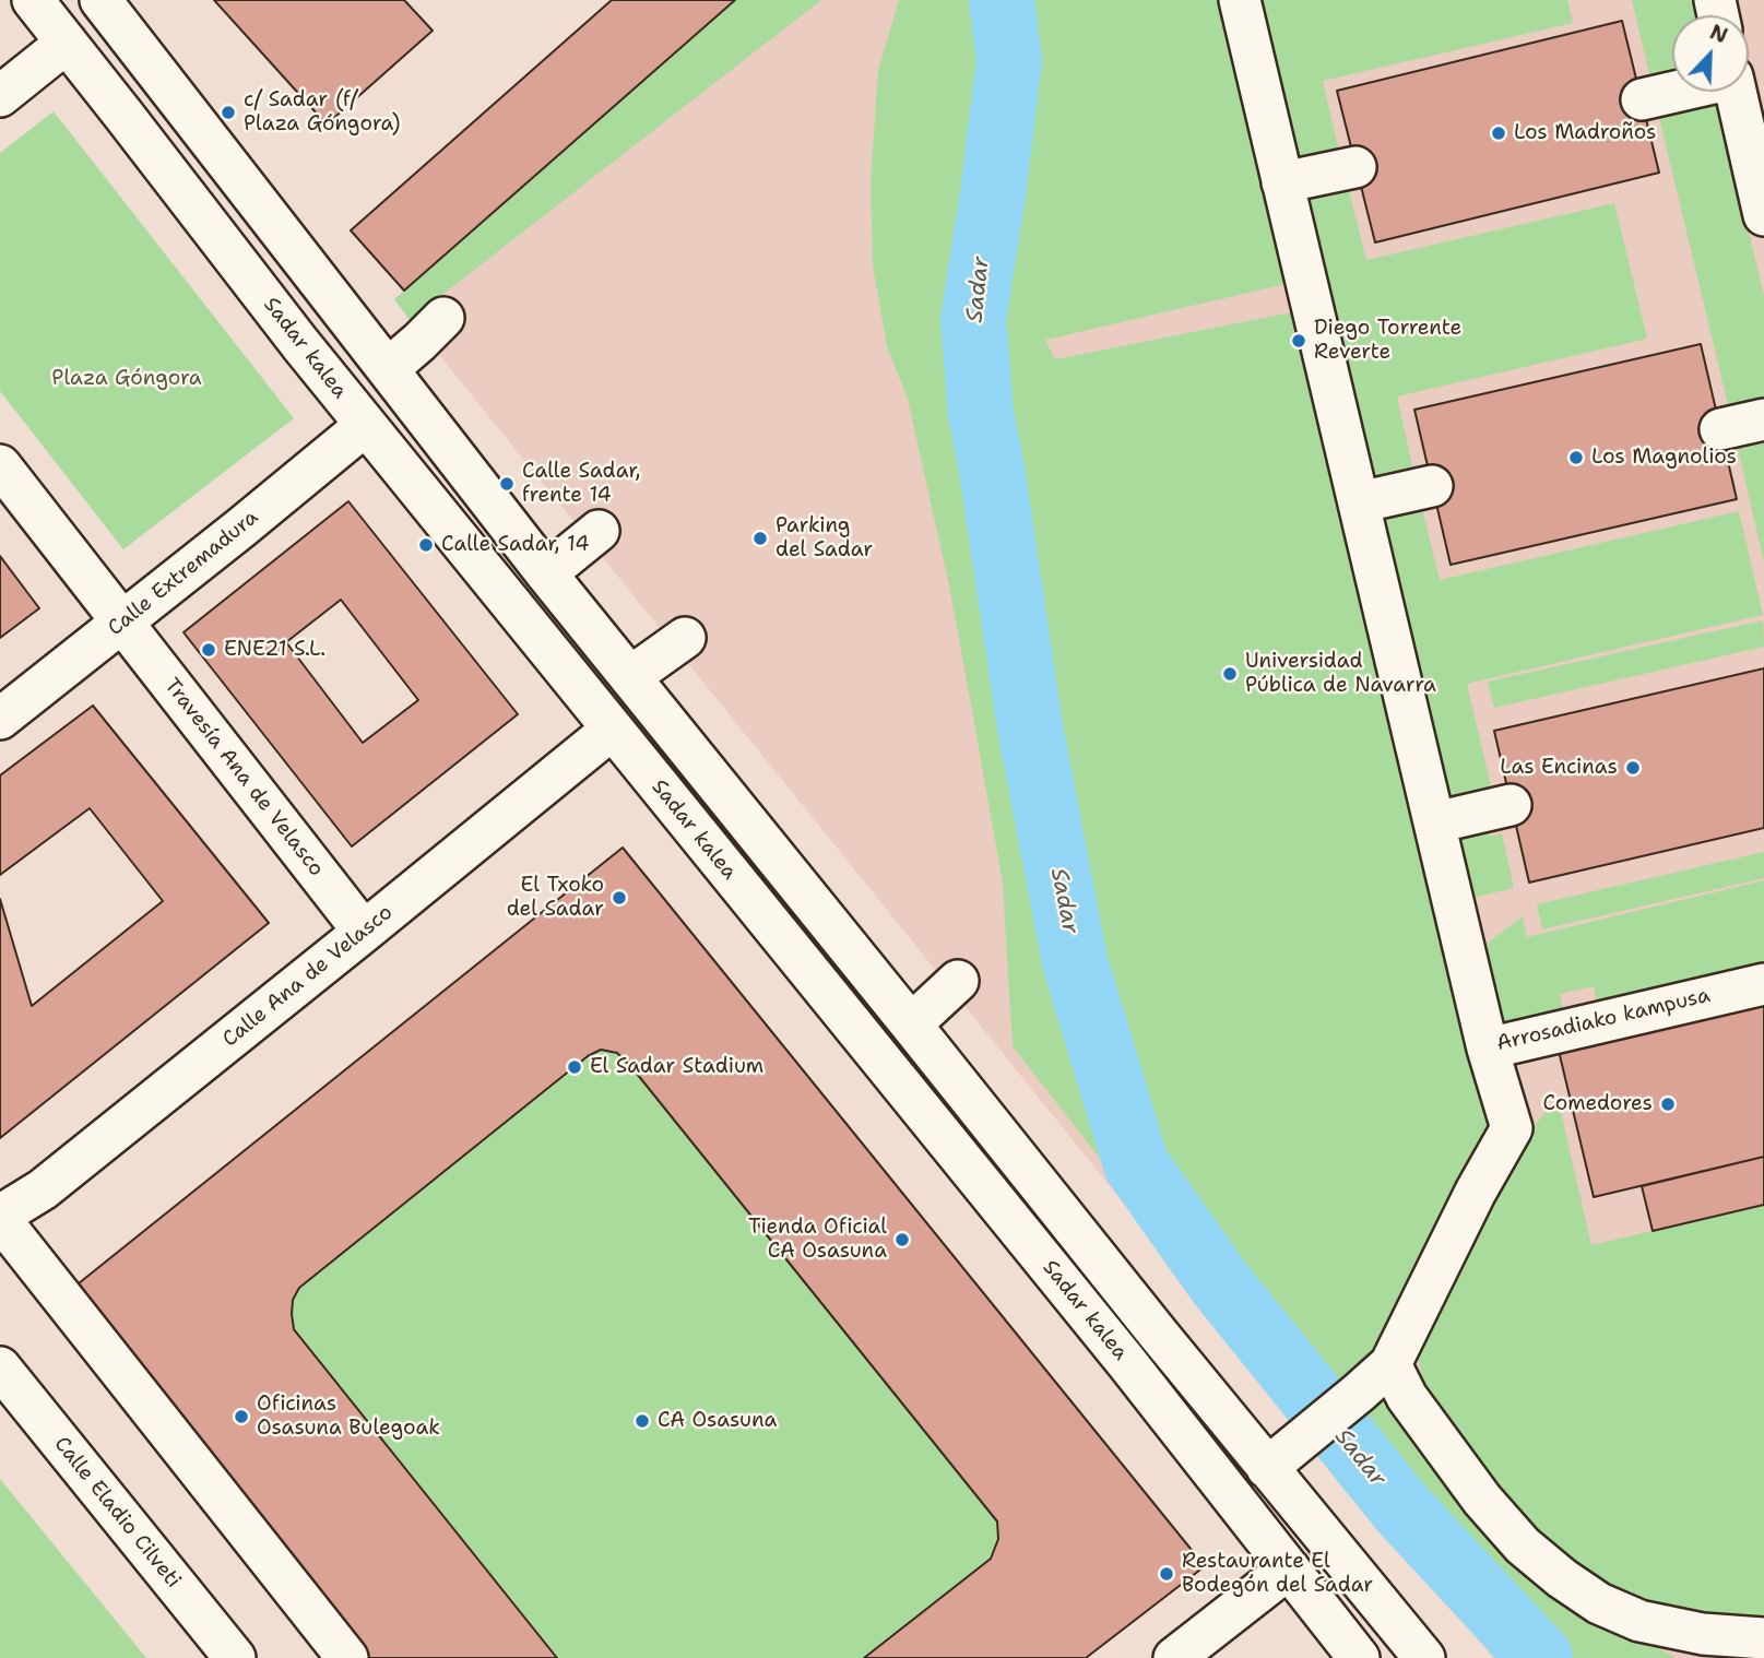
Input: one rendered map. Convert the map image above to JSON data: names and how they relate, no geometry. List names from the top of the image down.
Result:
{
  "streets": {
    "street": [
      "Sadar kalea",
      "Calle Extremadura",
      "Travesía Ana de Velasco",
      "Calle Ana de Velasco",
      "Arrosadiako kampusa",
      "Calle Eladio Cilveti"
    ]
  },
  "crossings": [
    ["Sadar kalea", "Calle Extremadura"],
    ["Sadar kalea", "Calle Ana de Velasco"],
    ["Calle Extremadura", "Travesía Ana de Velasco"],
    ["Travesía Ana de Velasco", "Calle Ana de Velasco"]
  ],
  "water": ["Sadar"],
  "parks": ["Plaza Góngora"],
  "places": [
    "c/ Sadar (f/ Plaza Góngora)",
    "Los Madroños",
    "Diego Torrente Reverte",
    "Los Magnolios",
    "Calle Sadar, frente 14",
    "Parking del Sadar",
    "Calle Sadar, 14",
    "ENE21 S.L.",
    "Universidad Pública de Navarra",
    "Las Encinas",
    "El Txoko del Sadar",
    "El Sadar Stadium",
    "Comedores",
    "Tienda Oficial CA Osasuna",
    "Oficinas Osasuna Bulegoak",
    "CA Osasuna",
    "Restaurante El Bodegón del Sadar"
  ],
  "north": "top right"
}
